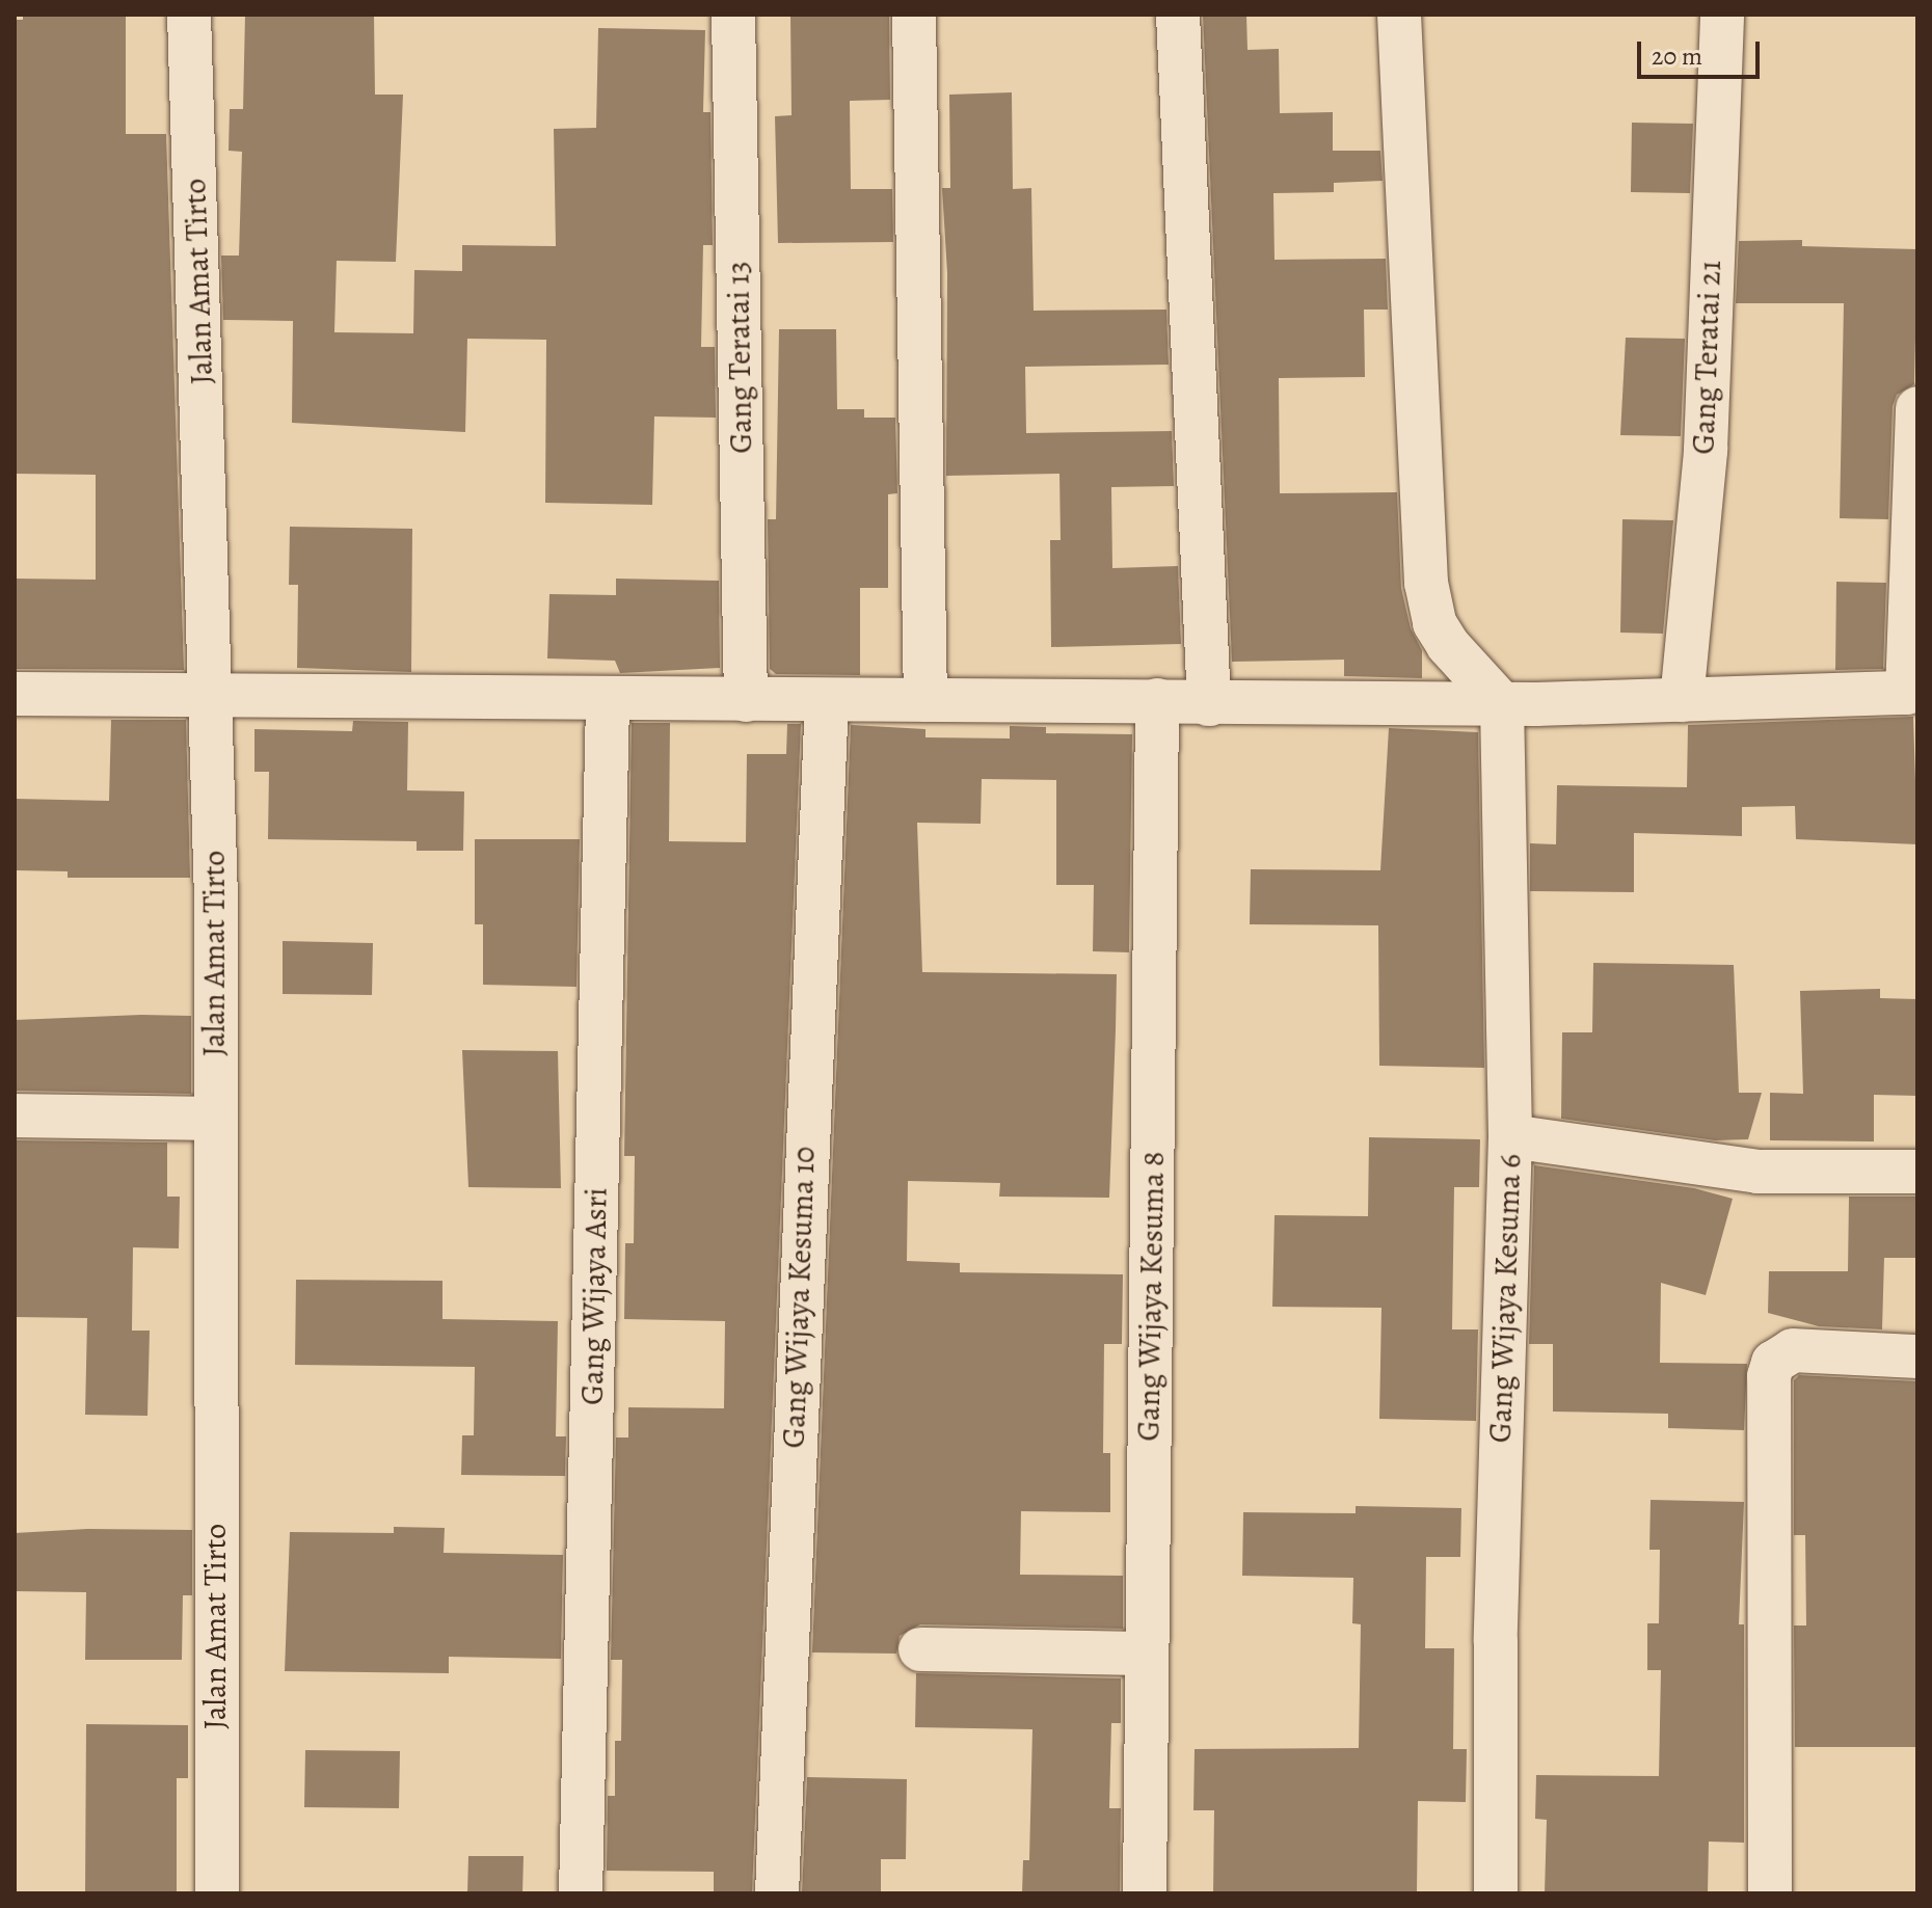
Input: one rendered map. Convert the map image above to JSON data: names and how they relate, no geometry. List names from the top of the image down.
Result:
{
  "streets": {
    "street": [
      "Jalan Amat Tirto",
      "Gang Teratai 13",
      "Gang Teratai 21",
      "Gang Wijaya Asri",
      "Gang Wijaya Kesuma 8",
      "Gang Wijaya Kesuma 10",
      "Gang Wijaya Kesuma 6"
    ]
  },
  "scale_bar": "20 m"
}
